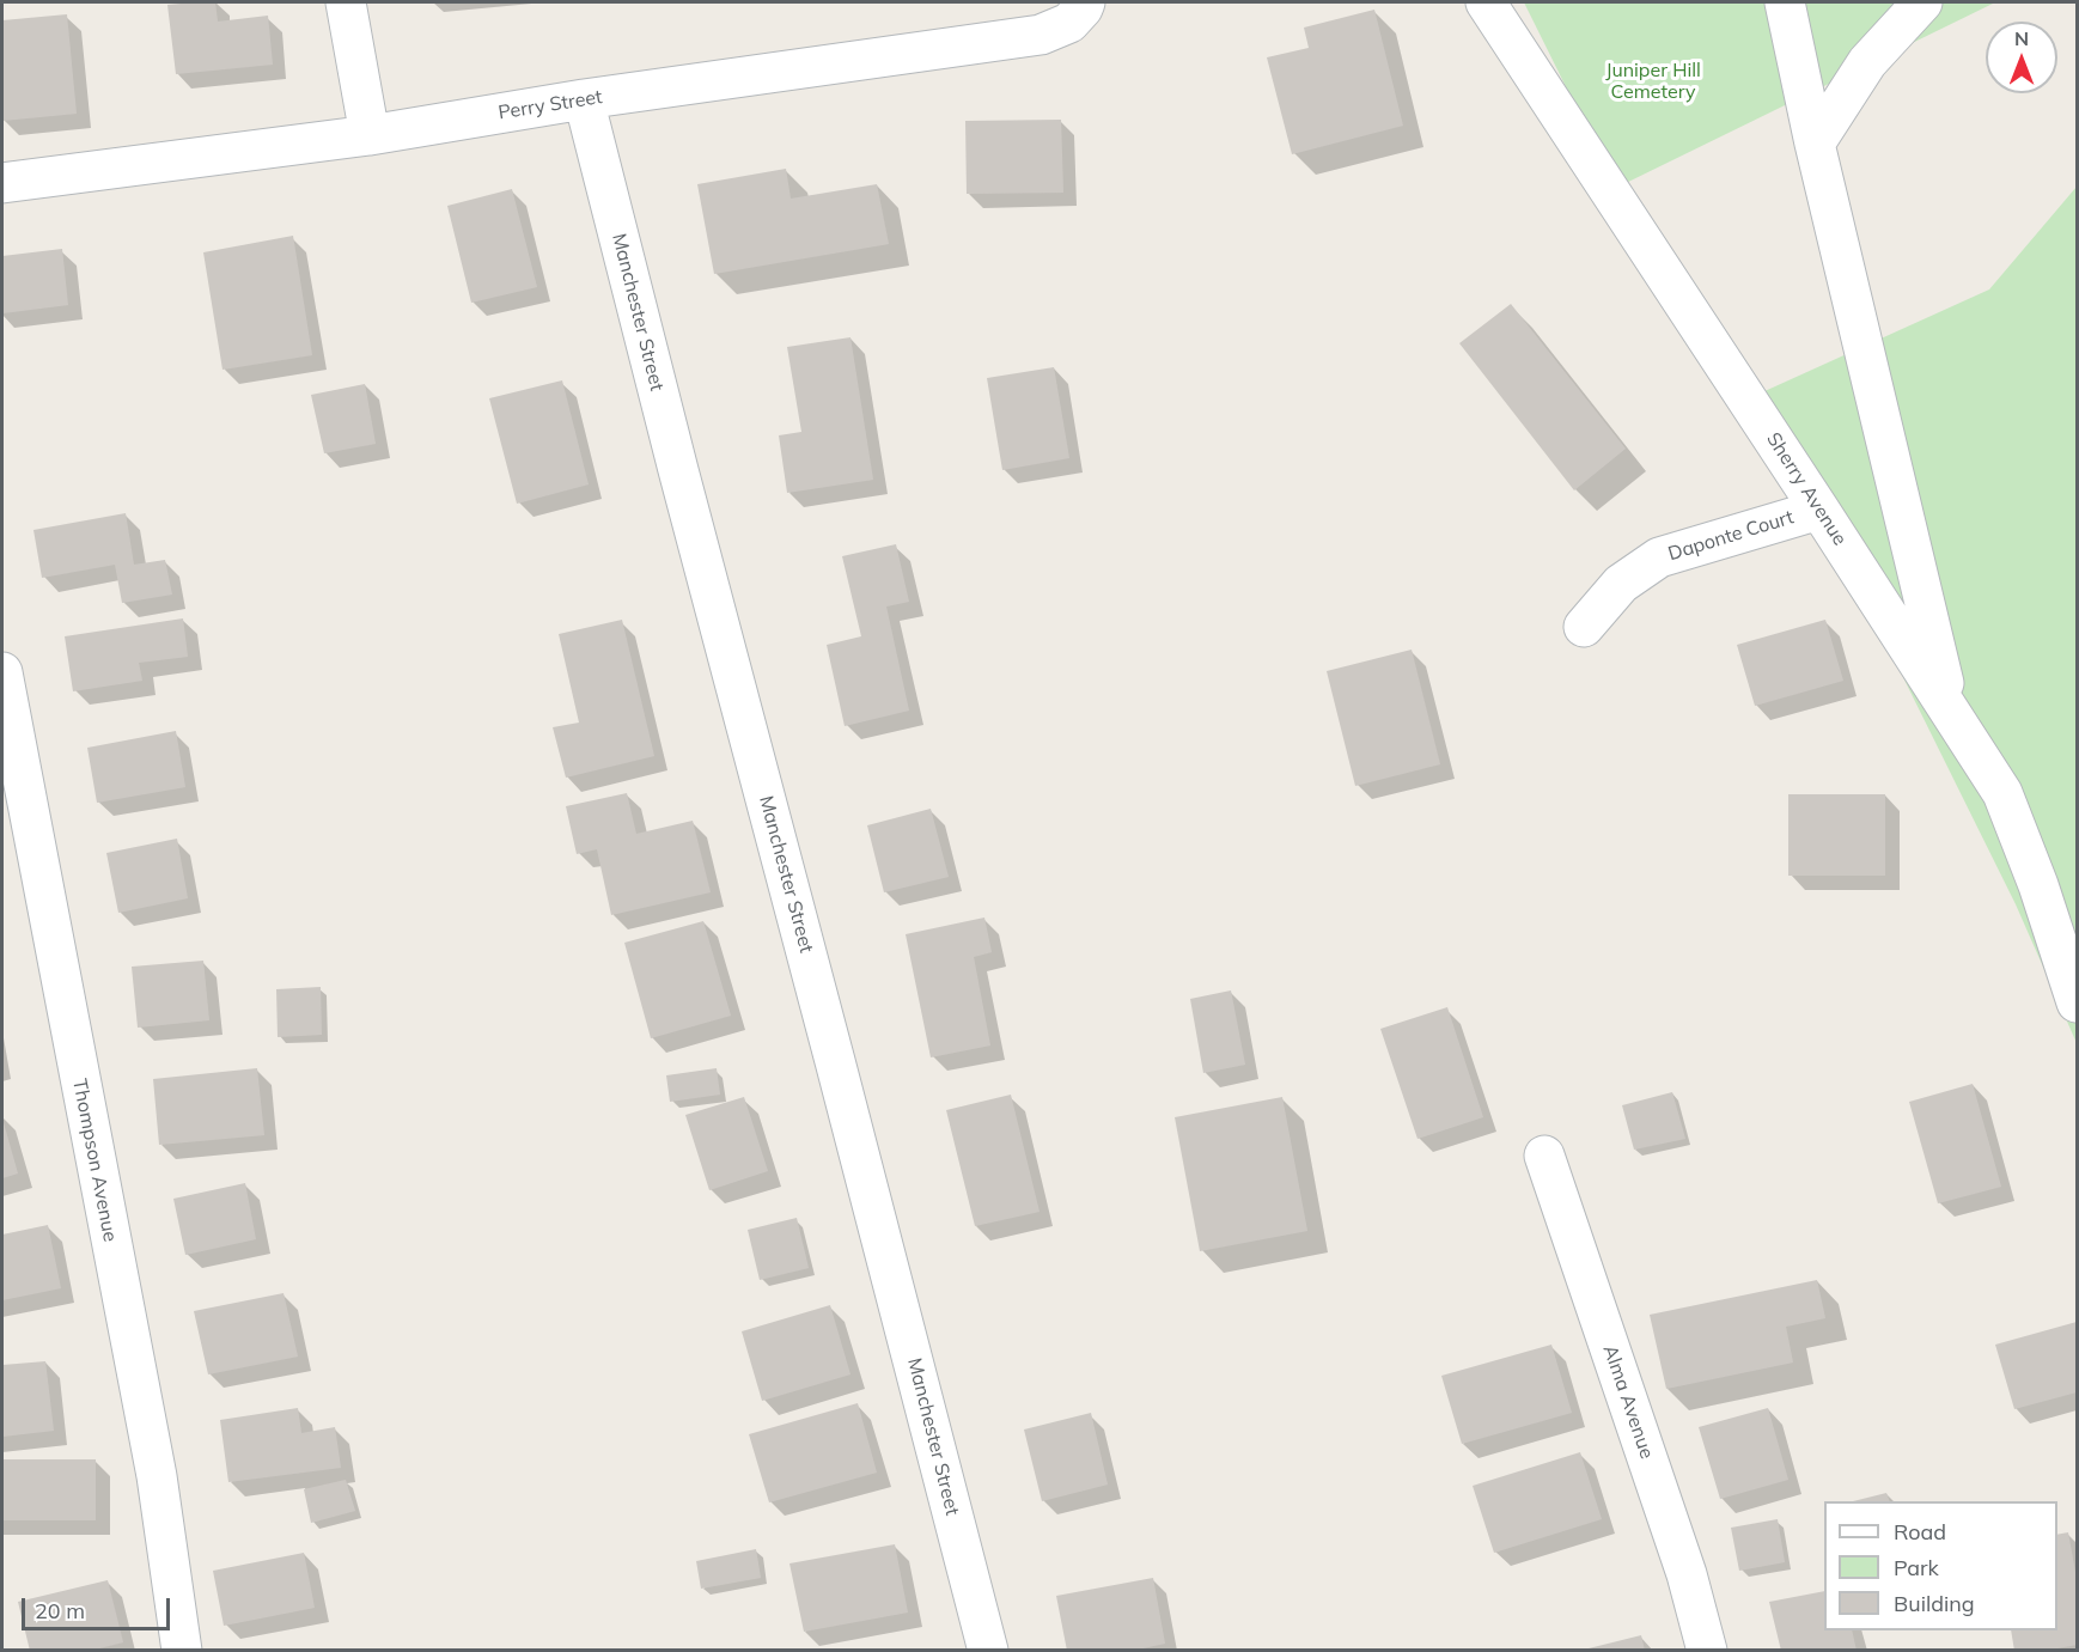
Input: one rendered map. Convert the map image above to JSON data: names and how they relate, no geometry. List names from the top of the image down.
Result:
{
  "streets": {
    "street": [
      "Perry Street",
      "Manchester Street",
      "Sherry Avenue",
      "Daponte Court",
      "Thompson Avenue",
      "Alma Avenue"
    ]
  },
  "crossings": [
    ["Perry Street", "Manchester Street"],
    ["Sherry Avenue", "Daponte Court"]
  ],
  "parks": ["Juniper Hill Cemetery"],
  "legend": ["Road", "Park", "Building"],
  "scale_bar": "20 m",
  "north": "top"
}
